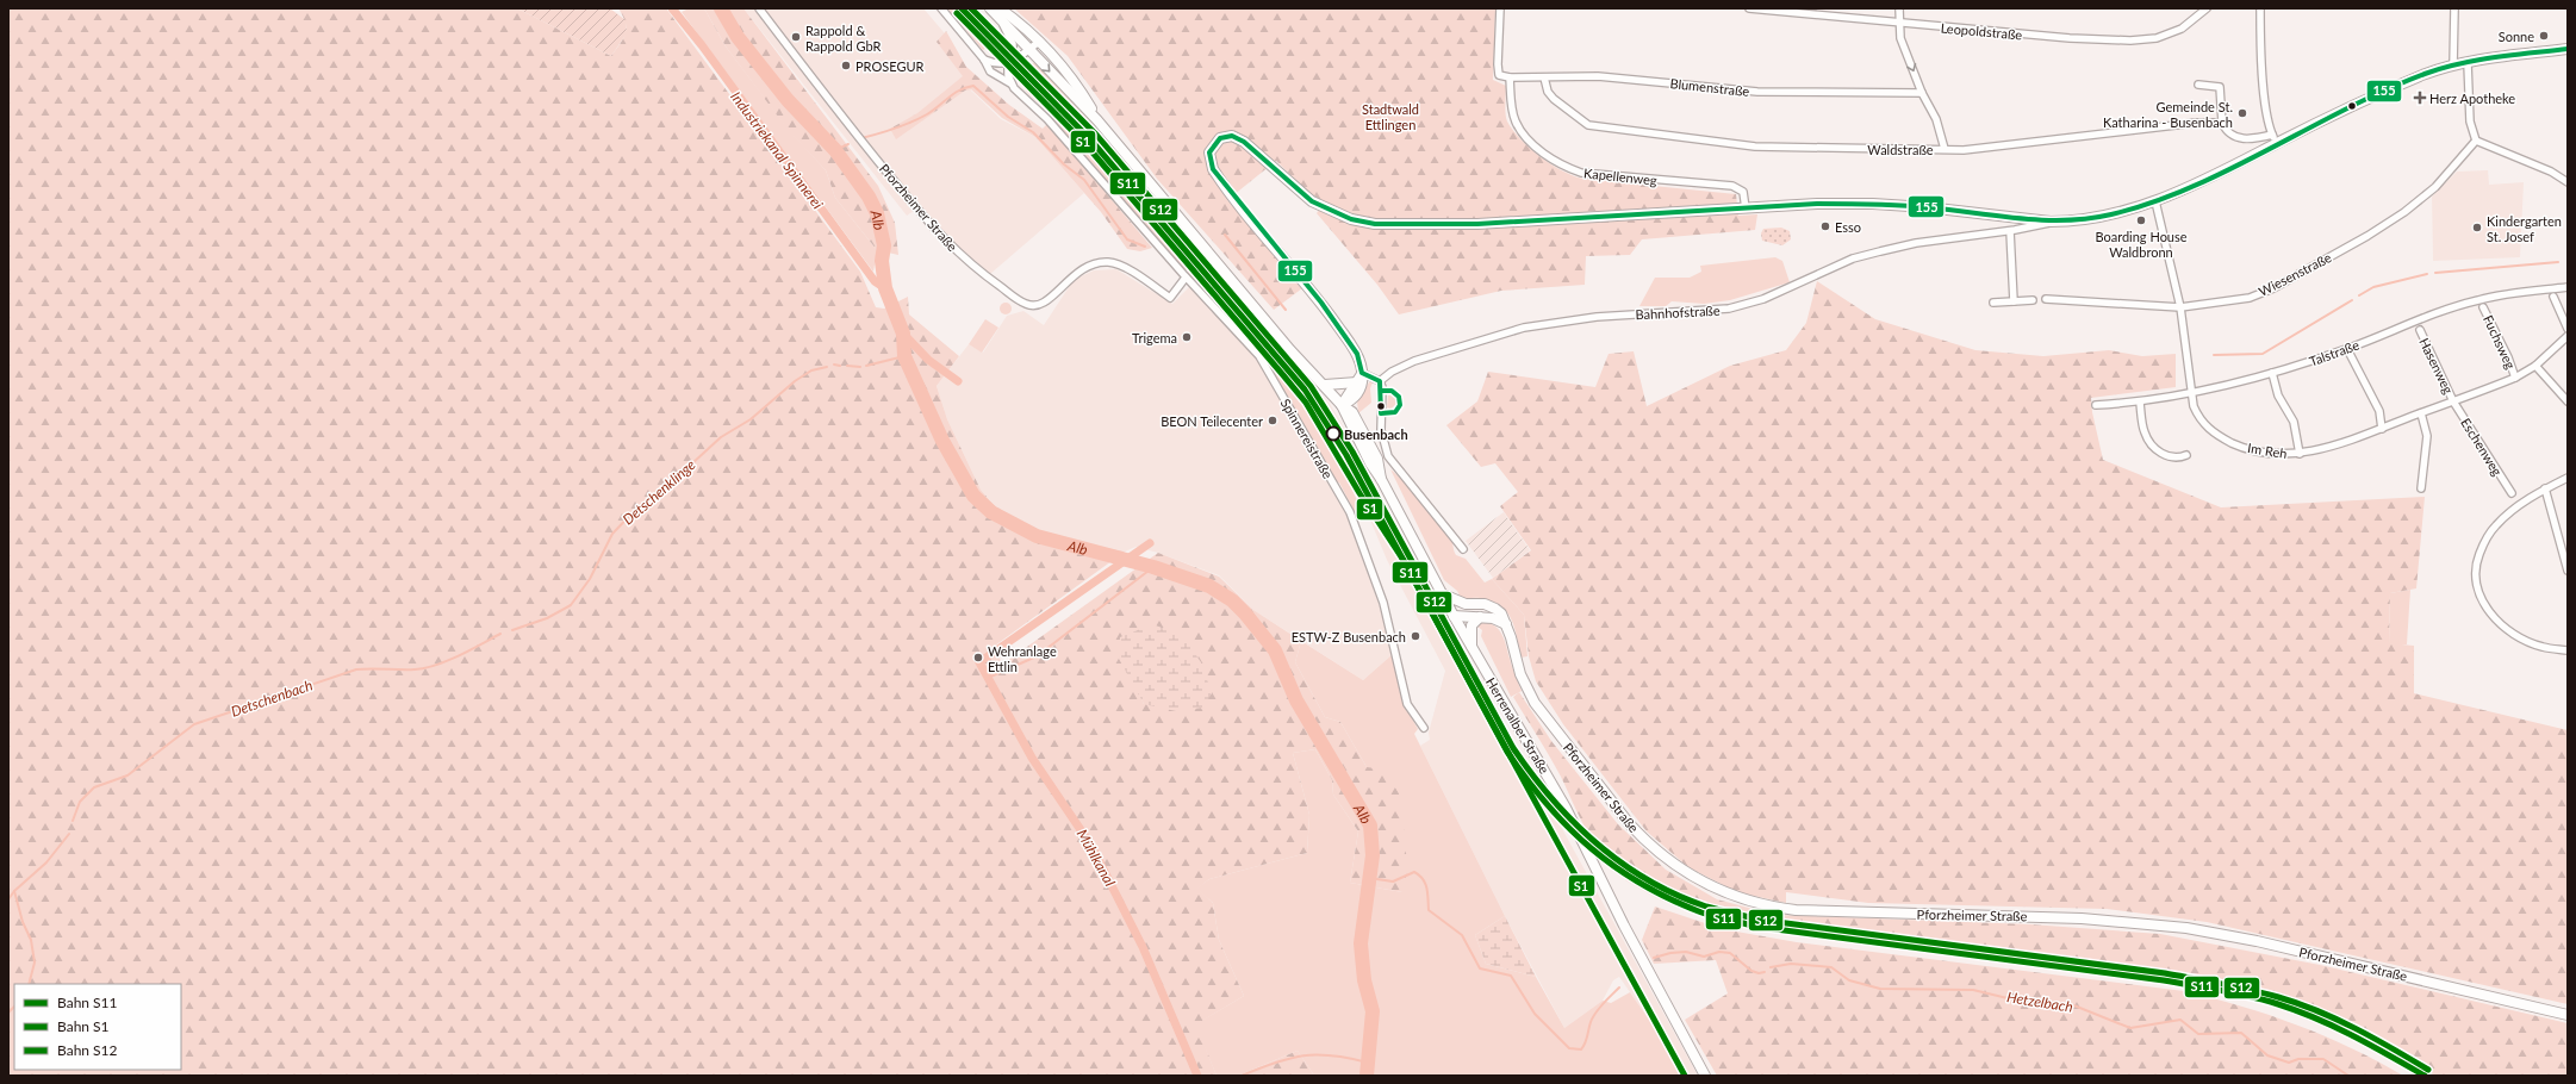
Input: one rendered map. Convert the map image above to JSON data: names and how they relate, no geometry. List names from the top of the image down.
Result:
{
  "streets": {
    "main road": ["Pforzheimer Straße", "Herrenalber Straße"],
    "street": [
      "Leopoldstraße",
      "Blumenstraße",
      "Waldstraße",
      "Kapellenweg",
      "Wiesenstraße",
      "Bahnhofstraße",
      "Fuchsweg",
      "Talstraße",
      "Hasenweg",
      "Spinnereistraße",
      "Eschenweg",
      "Im Reh"
    ]
  },
  "crossings": [
    ["Blumenstraße", "Waldstraße"],
    ["Blumenstraße", "Kapellenweg"],
    ["Pforzheimer Straße", "Spinnereistraße"],
    ["Pforzheimer Straße", "Herrenalber Straße"],
    ["Wiesenstraße", "Im Reh"],
    ["Fuchsweg", "Im Reh"],
    ["Talstraße", "Im Reh"],
    ["Hasenweg", "Eschenweg"],
    ["Hasenweg", "Im Reh"],
    ["Eschenweg", "Im Reh"]
  ],
  "water": [
    "Industriekanal Spinnerei",
    "Alb",
    "Detschenklinge",
    "Detschenbach",
    "Mühlkanal",
    "Hetzelbach"
  ],
  "parks": ["Stadtwald Ettlingen"],
  "places": {
    "other": [
      "Sonne",
      "Rappold & Rappold GbR",
      "PROSEGUR",
      "Gemeinde St. Katharina - Busenbach",
      "Boarding House Waldbronn",
      "Esso",
      "Kindergarten St. Josef",
      "Trigema",
      "BEON Teilecenter",
      "Busenbach",
      "ESTW-Z Busenbach",
      "Wehranlage Ettlin"
    ],
    "health": ["Herz Apotheke"]
  },
  "lines": [
    "rail line S11",
    "rail line S12",
    "rail line S1",
    "transit line 155"
  ],
  "legend": ["Bahn S11", "Bahn S1", "Bahn S12"]
}
